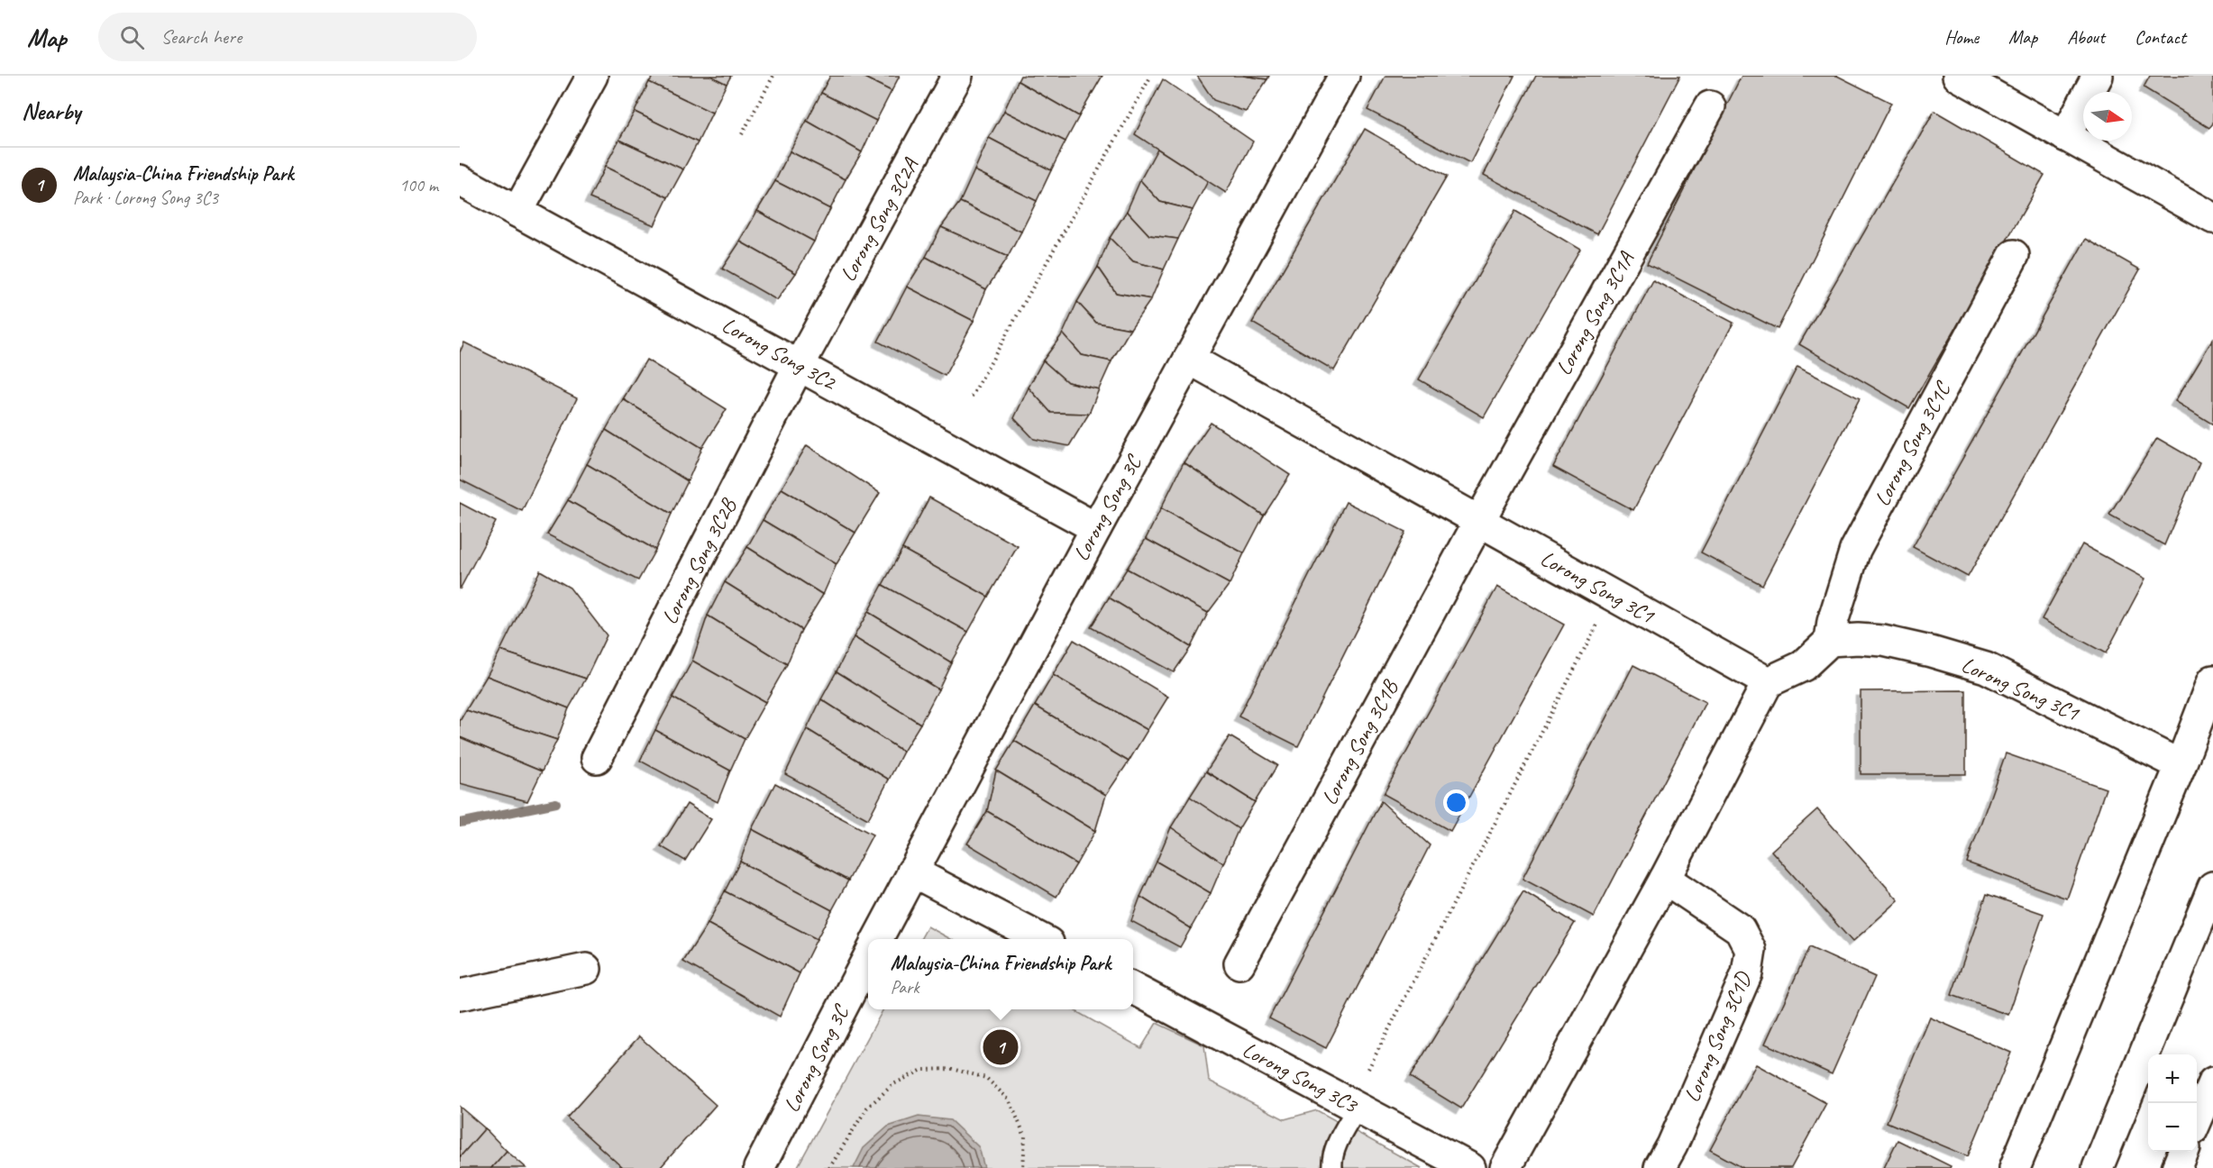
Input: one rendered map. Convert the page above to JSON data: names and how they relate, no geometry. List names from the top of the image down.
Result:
{
  "streets": {
    "street": [
      "Lorong Song 3C2A",
      "Lorong Song 3C1A",
      "Lorong Song 3C2",
      "Lorong Song 3C1C",
      "Lorong Song 3C",
      "Lorong Song 3C2B",
      "Lorong Song 3C1",
      "Lorong Song 3C1B",
      "Lorong Song 3C1D",
      "Lorong Song 3C3"
    ]
  },
  "crossings": [
    ["Lorong Song 3C2A", "Lorong Song 3C2"],
    ["Lorong Song 3C2A", "Lorong Song 3C2B"],
    ["Lorong Song 3C1A", "Lorong Song 3C1"],
    ["Lorong Song 3C1A", "Lorong Song 3C1B"],
    ["Lorong Song 3C2", "Lorong Song 3C"],
    ["Lorong Song 3C2", "Lorong Song 3C2B"],
    ["Lorong Song 3C1C", "Lorong Song 3C1"],
    ["Lorong Song 3C", "Lorong Song 3C1"],
    ["Lorong Song 3C1", "Lorong Song 3C1B"]
  ],
  "north": "right",
  "page": {
    "header": "Map",
    "search": "Search here",
    "nav": [
      "Home",
      "Map",
      "About",
      "Contact"
    ],
    "heading": "Nearby",
    "list": [
      {
        "mark": "1",
        "name": "Malaysia-China Friendship Park",
        "note": "Park · Lorong Song 3C3",
        "value": "100 m"
      }
    ],
    "popup": ["Malaysia-China Friendship Park", "Park"],
    "pins": "1",
    "map_buttons": ["+", "−"]
  }
}
